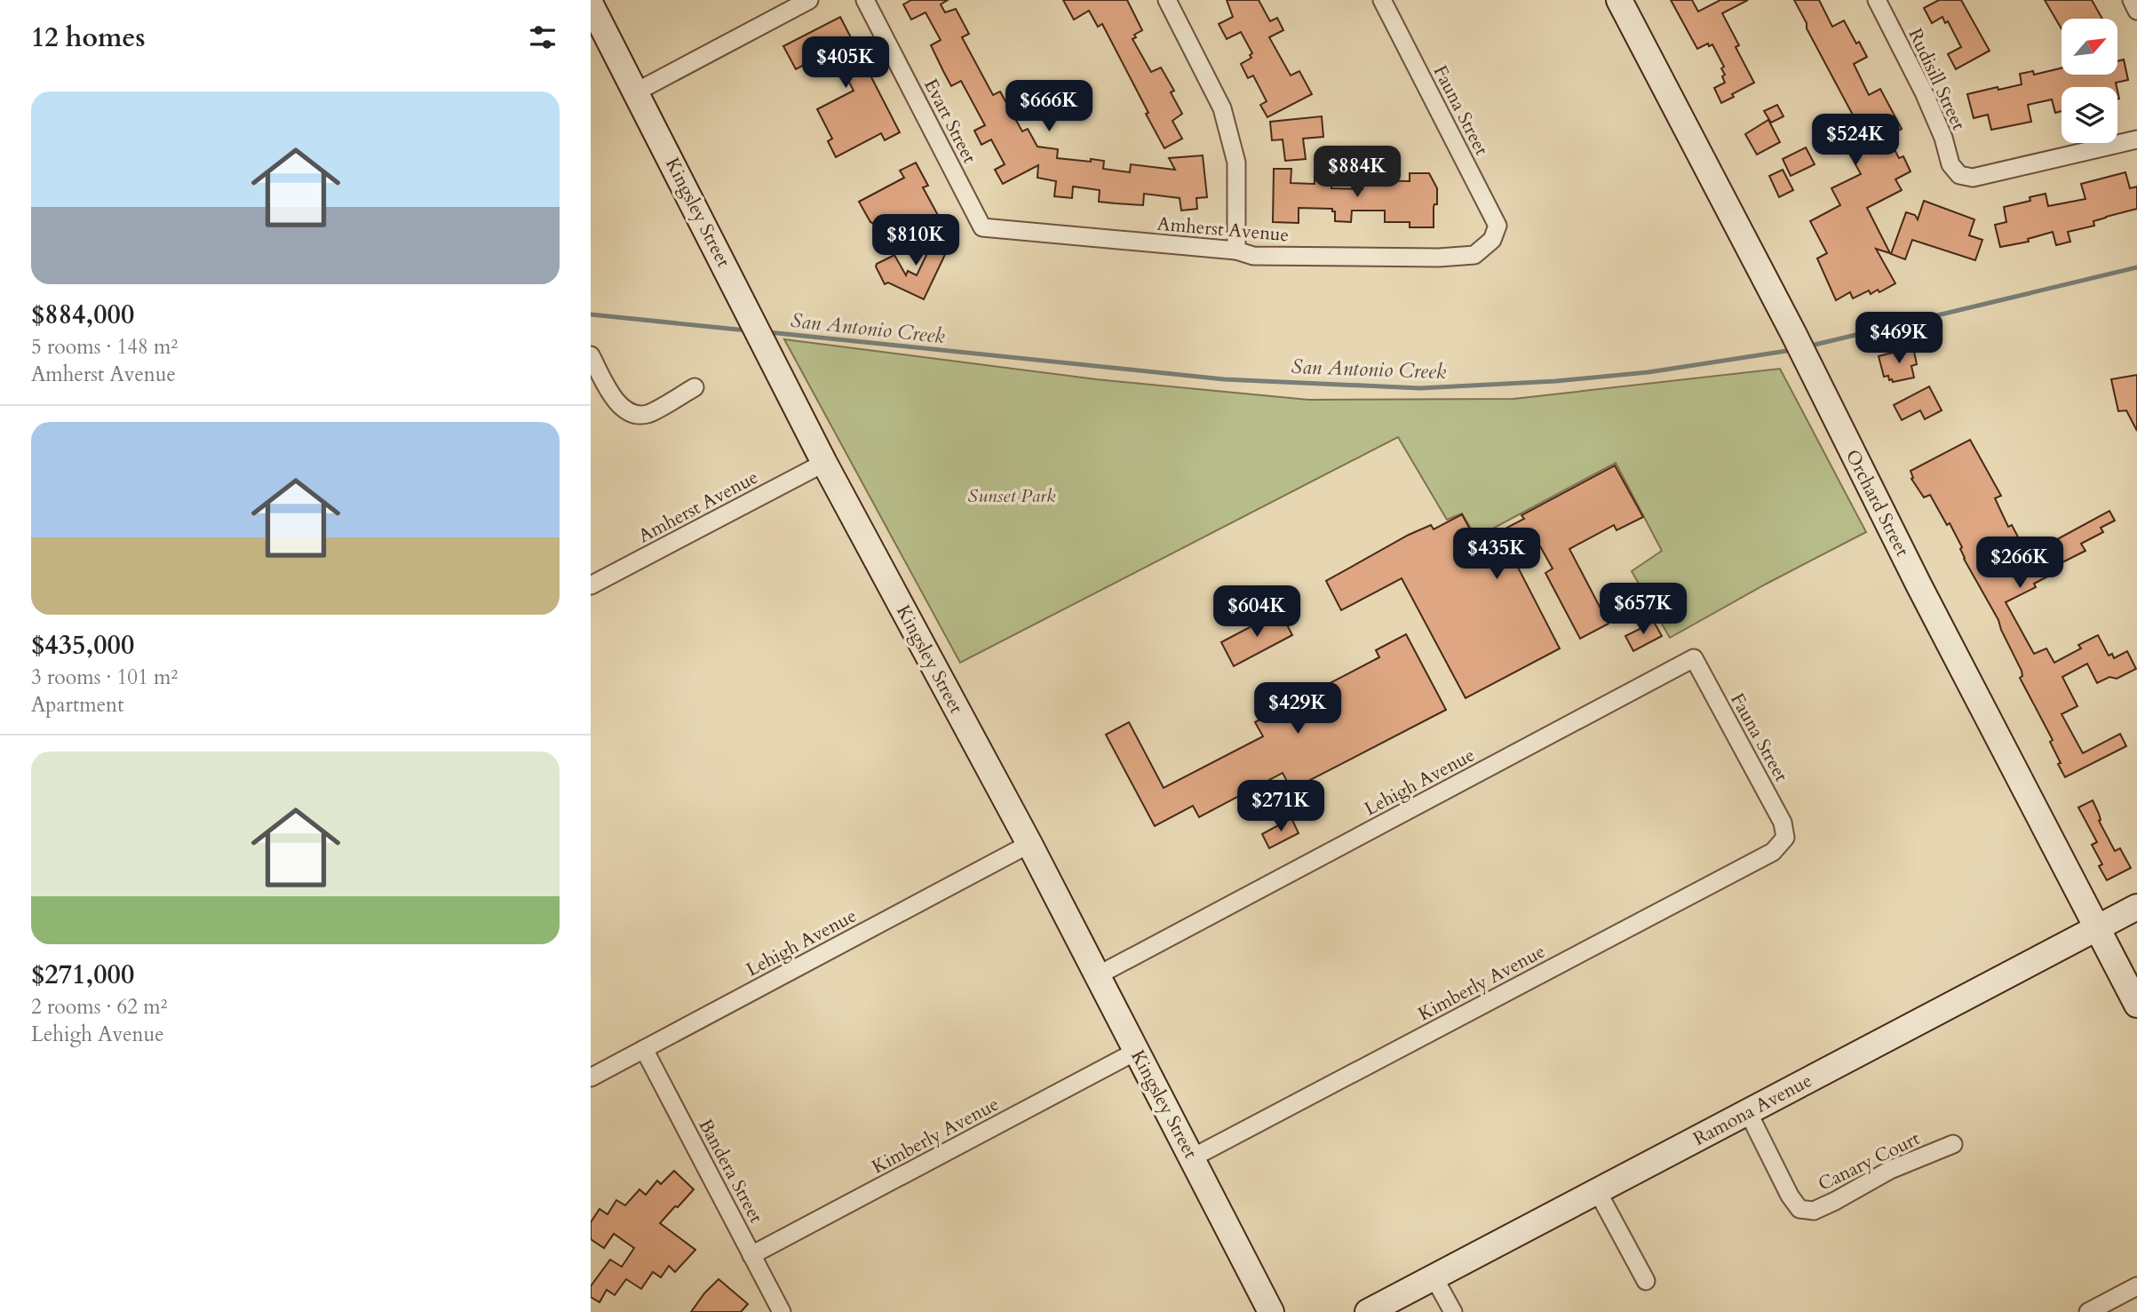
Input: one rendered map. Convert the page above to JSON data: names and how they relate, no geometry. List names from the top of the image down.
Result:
{
  "streets": {
    "street": [
      "Rudisill Street",
      "Fauna Street",
      "Evart Street",
      "Kingsley Street",
      "Amherst Avenue",
      "Orchard Street",
      "Lehigh Avenue",
      "Kimberly Avenue",
      "Ramona Avenue",
      "Canary Court",
      "Bandera Street"
    ]
  },
  "crossings": [
    ["Fauna Street", "Amherst Avenue"],
    ["Fauna Street", "Lehigh Avenue"],
    ["Fauna Street", "Kimberly Avenue"],
    ["Evart Street", "Amherst Avenue"],
    ["Kingsley Street", "Amherst Avenue"],
    ["Kingsley Street", "Lehigh Avenue"],
    ["Kingsley Street", "Kimberly Avenue"],
    ["Orchard Street", "Ramona Avenue"],
    ["Lehigh Avenue", "Bandera Street"],
    ["Kimberly Avenue", "Bandera Street"],
    ["Ramona Avenue", "Canary Court"]
  ],
  "water": ["San Antonio Creek"],
  "parks": ["Sunset Park"],
  "north": "top right",
  "page": {
    "heading": "12 homes",
    "price": [
      "$405K",
      "$666K",
      "$524K",
      "$884K",
      "$810K",
      "$469K",
      "$435K",
      "$266K",
      "$657K",
      "$604K",
      "$429K",
      "$271K"
    ],
    "list": [
      {
        "name": "$884,000",
        "note": "5 rooms · 148 m² · Amherst Avenue"
      },
      {
        "name": "$435,000",
        "note": "3 rooms · 101 m² · Apartment"
      },
      {
        "name": "$271,000",
        "note": "2 rooms · 62 m² · Lehigh Avenue"
      }
    ]
  }
}
